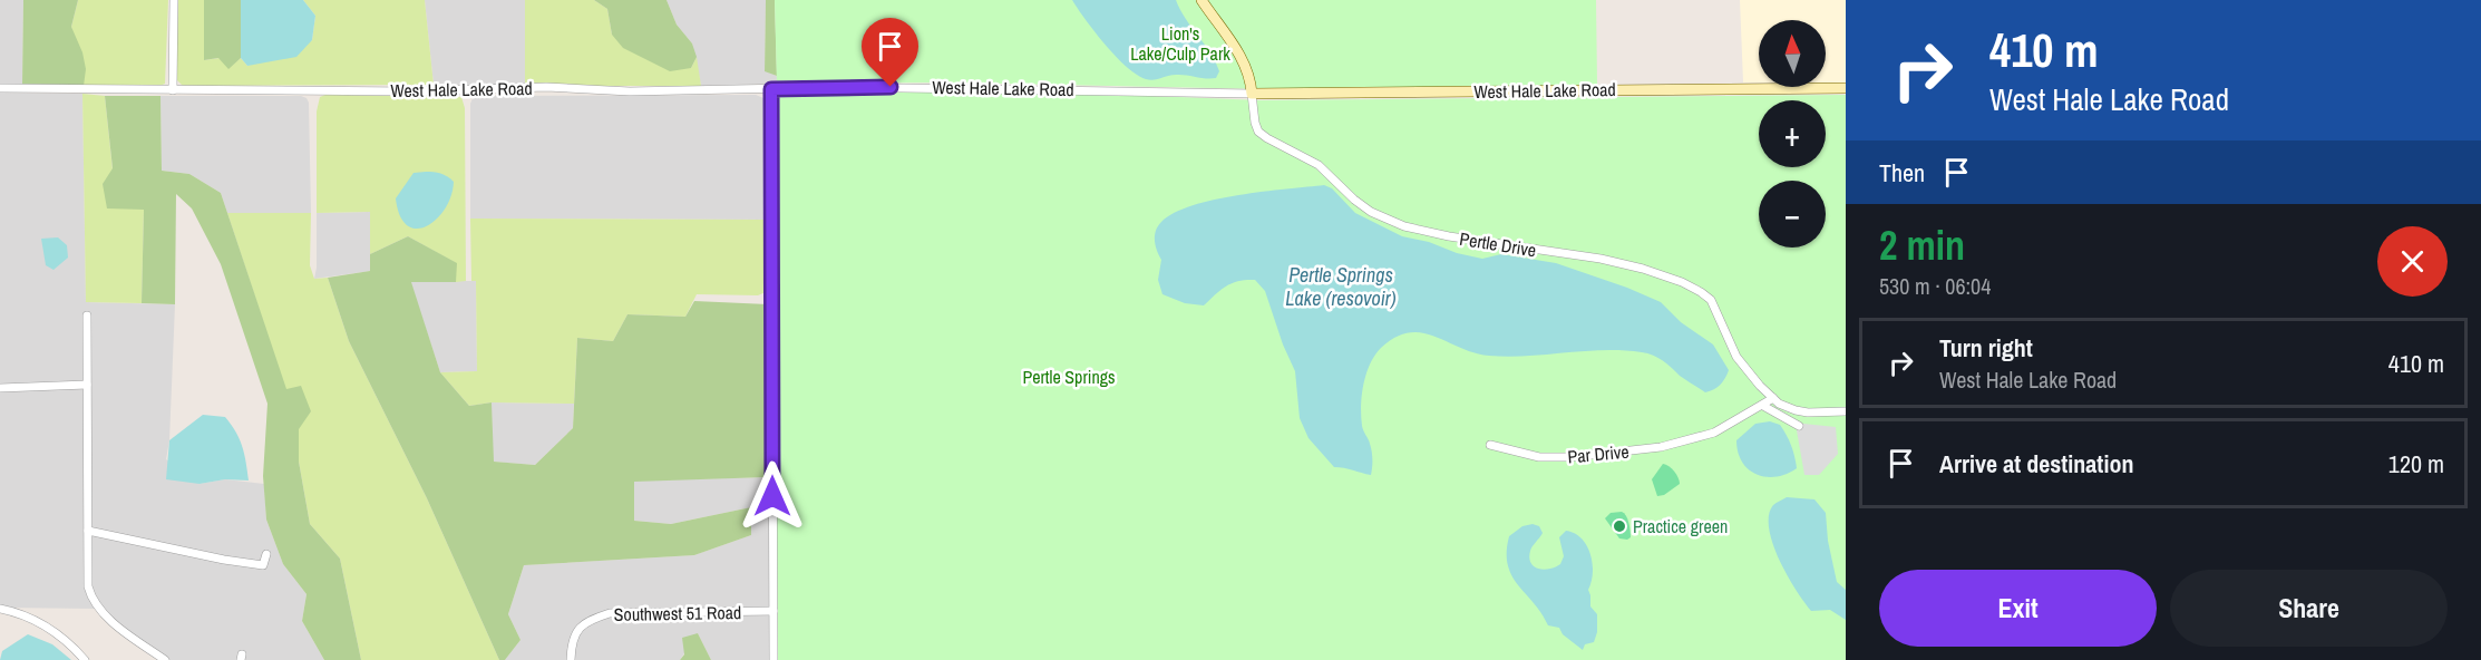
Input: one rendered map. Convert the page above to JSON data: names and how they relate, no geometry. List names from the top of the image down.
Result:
{
  "streets": {
    "street": [
      "West Hale Lake Road",
      "Pertle Drive",
      "Par Drive",
      "Southwest 51 Road"
    ]
  },
  "crossings": [
    ["West Hale Lake Road", "Pertle Drive"],
    ["Pertle Drive", "Par Drive"]
  ],
  "water": ["Pertle Springs Lake (resovoir)"],
  "parks": ["Lion's Lake/Culp Park", "Pertle Springs"],
  "places": ["Practice green"],
  "north": "top",
  "page": {
    "turn": ["410 m", "West Hale Lake Road"],
    "map_buttons": ["+", "−"],
    "then": "Then",
    "heading": ["2 min", "530 m · 06:04"],
    "list": [
      {
        "name": "Turn right",
        "note": "West Hale Lake Road",
        "value": "410 m"
      },
      {
        "name": "Arrive at destination",
        "value": "120 m"
      }
    ],
    "buttons": ["Exit", "Share"]
  }
}
